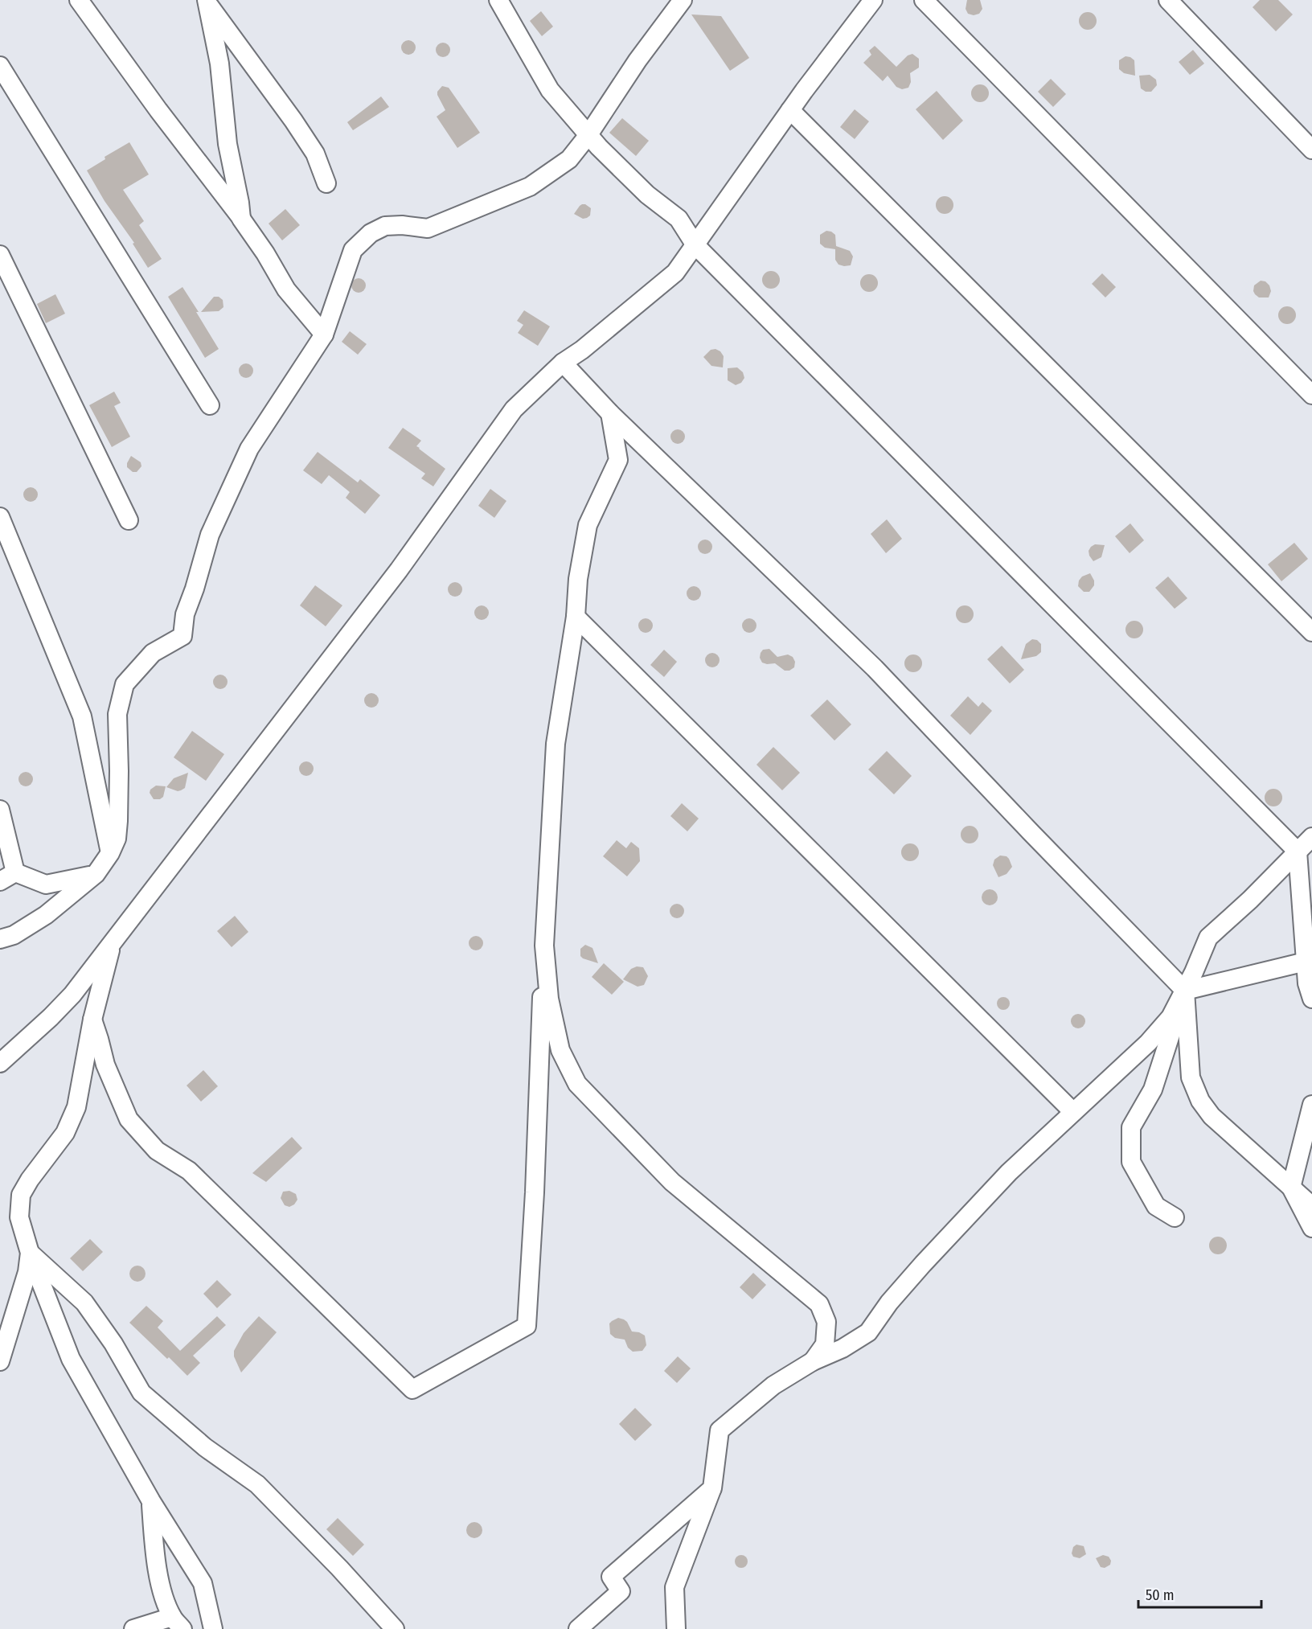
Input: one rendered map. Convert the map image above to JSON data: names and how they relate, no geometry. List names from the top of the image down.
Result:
{
  "scale_bar": "50 m"
}
